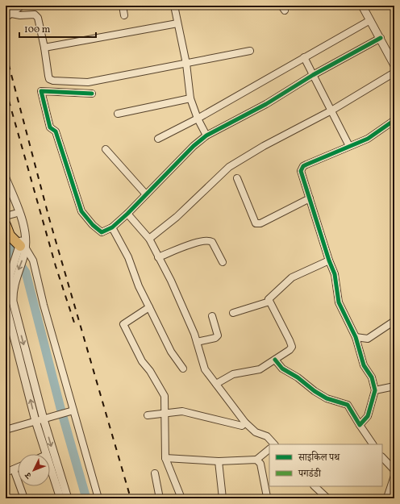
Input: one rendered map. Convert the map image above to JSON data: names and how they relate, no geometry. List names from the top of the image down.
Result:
{
  "legend": ["साइकिल पथ", "पगडंडी"],
  "scale_bar": "100 m",
  "north": "bottom left"
}
